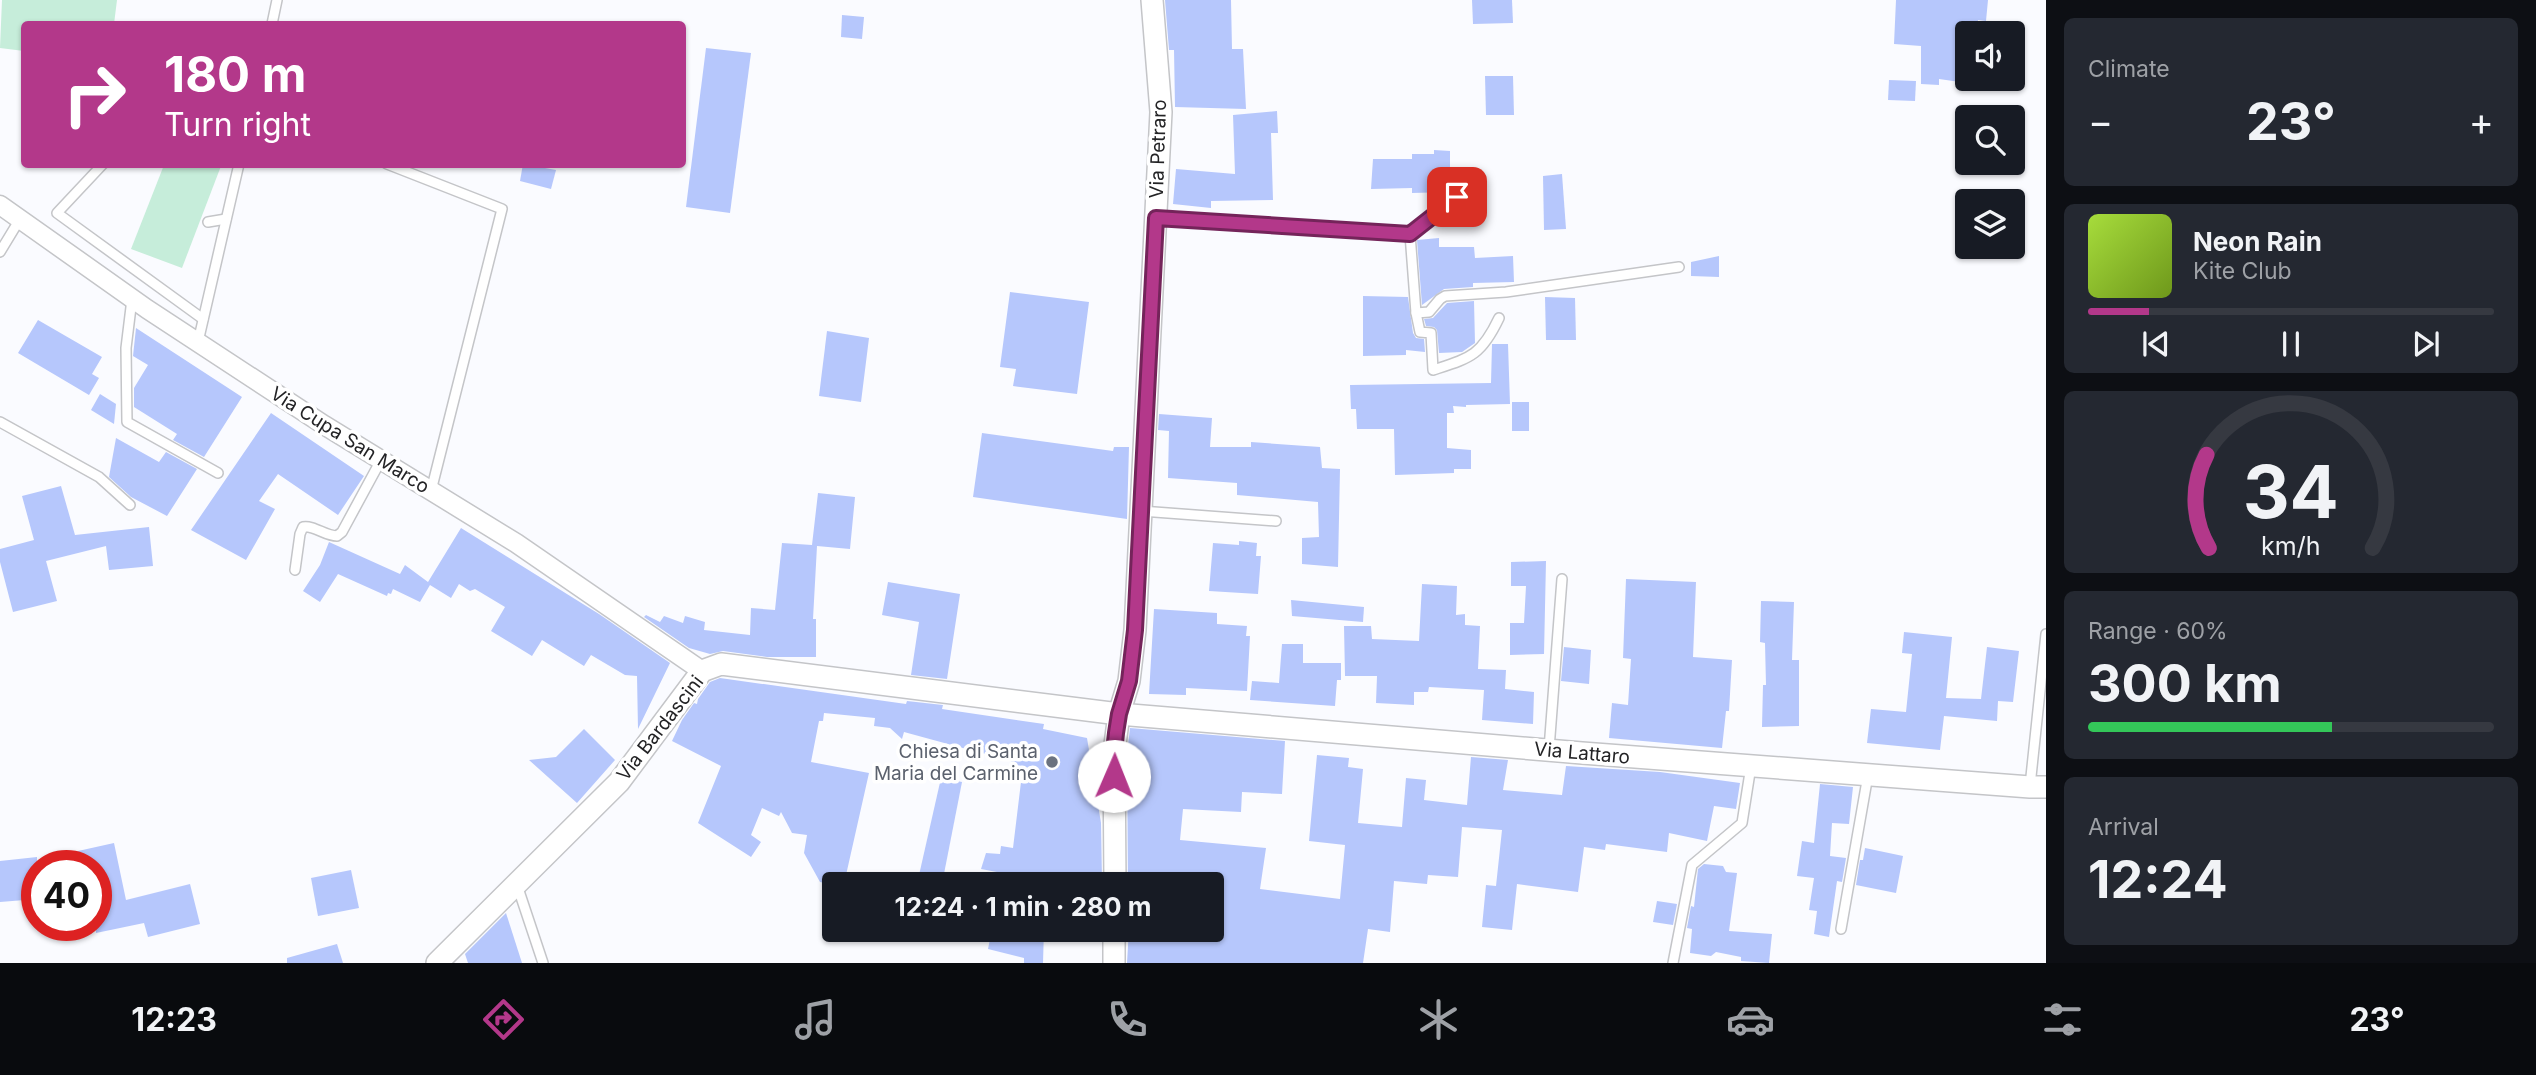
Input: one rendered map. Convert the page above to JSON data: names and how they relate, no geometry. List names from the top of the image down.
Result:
{
  "streets": {
    "street": [
      "Via Petraro",
      "Via Cupa San Marco",
      "Via Bardascini",
      "Via Lattaro"
    ]
  },
  "crossings": [
    ["Via Petraro", "Via Bardascini"],
    ["Via Petraro", "Via Lattaro"],
    ["Via Cupa San Marco", "Via Bardascini"],
    ["Via Bardascini", "Via Lattaro"]
  ],
  "places": ["Chiesa di Santa Maria del Carmine"],
  "page": {
    "tile": [
      "Climate",
      ["Range · 60%", "300 km"],
      ["Arrival", "12:24"]
    ],
    "turn": ["180 m", "Turn right"],
    "heat": ["−", "23°", "+"],
    "song": ["Neon Rain", "Kite Club"],
    "limit": "40",
    "trip": "12:24 · 1 min · 280 m",
    "tabs": ["12:23", "23°"],
    "gauge": ["34", "km/h"]
  }
}
